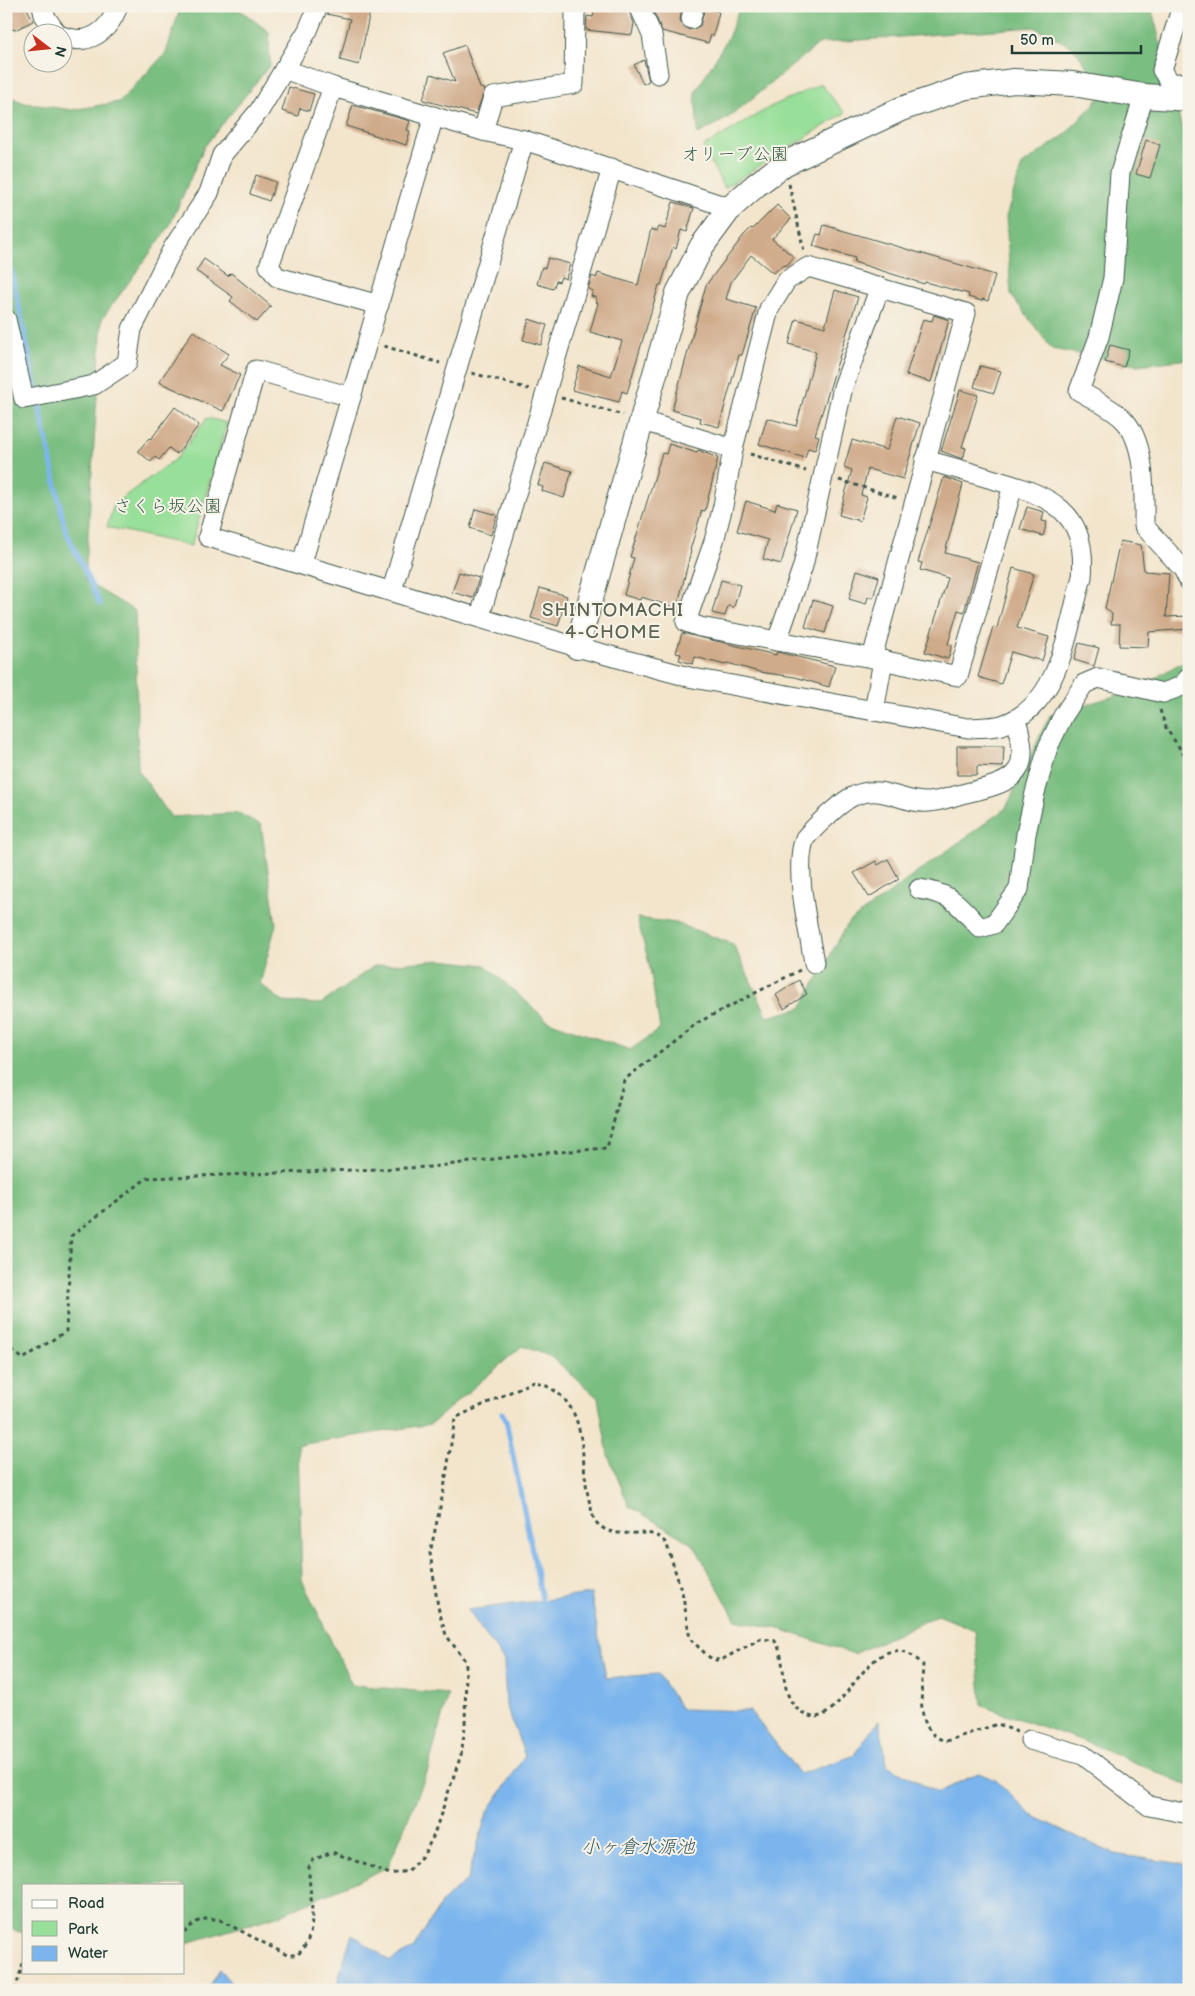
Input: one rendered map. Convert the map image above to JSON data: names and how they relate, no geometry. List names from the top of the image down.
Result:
{
  "districts": ["SHINTOMACHI 4-CHOME"],
  "water": ["小ヶ倉水源池"],
  "parks": ["オリーブ公園", "さくら坂公園"],
  "legend": ["Road", "Park", "Water"],
  "scale_bar": "50 m",
  "north": "right"
}
